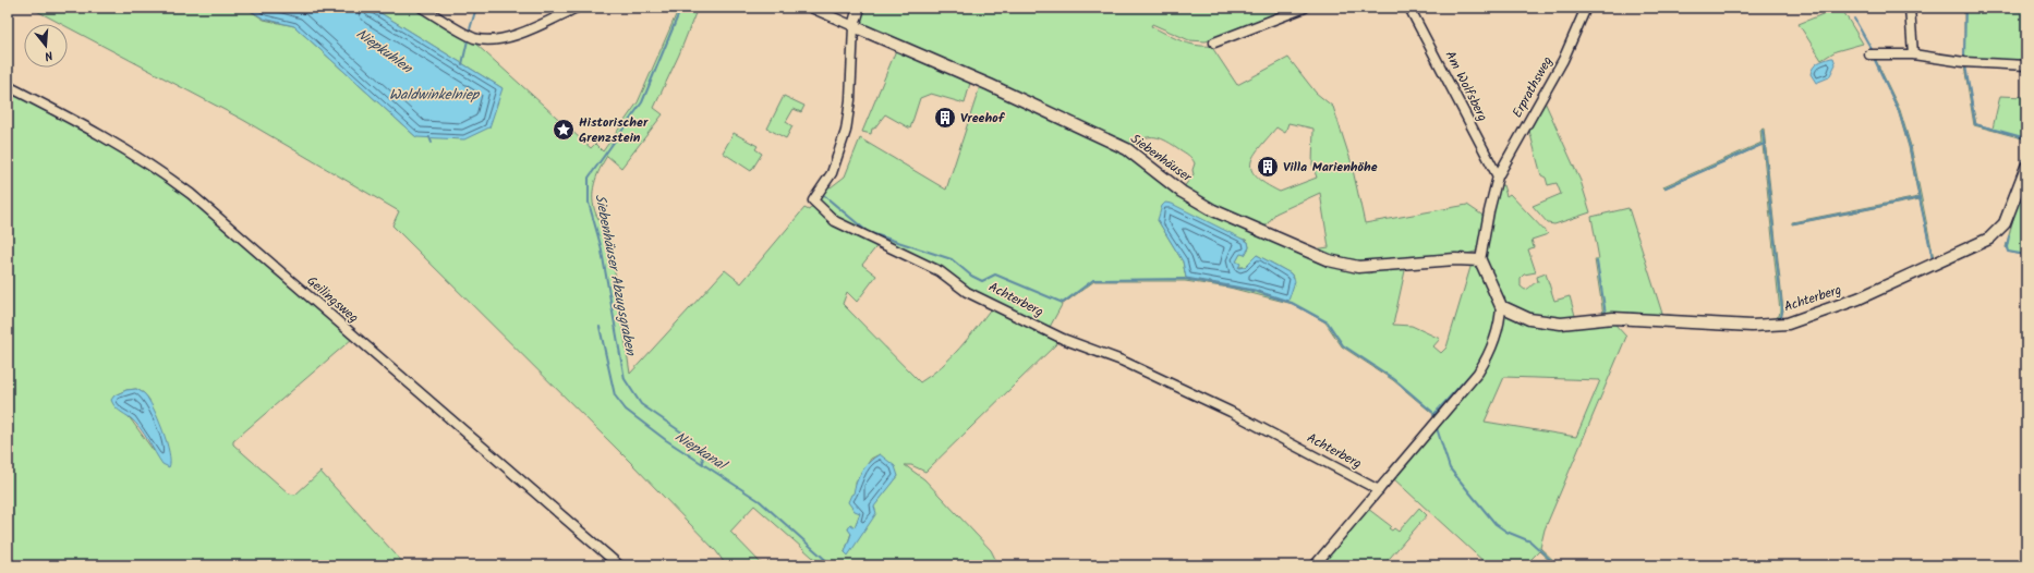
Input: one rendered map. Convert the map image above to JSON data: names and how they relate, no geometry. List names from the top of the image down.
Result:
{
  "streets": {
    "street": [
      "Am Wolfsberg",
      "Erprathsweg",
      "Siebenhäuser",
      "Achterberg",
      "Geilingsweg"
    ]
  },
  "crossings": [
    ["Am Wolfsberg", "Erprathsweg"],
    ["Erprathsweg", "Siebenhäuser"],
    ["Siebenhäuser", "Achterberg"]
  ],
  "water": [
    "Niepkuhlen",
    "Waldwinkelniep",
    "Siebenhäuser Abzugsgraben",
    "Niepkanal"
  ],
  "places": {
    "building": ["Vreehof", "Villa Marienhöhe"],
    "place": ["Historischer Grenzstein"]
  },
  "north": "bottom"
}
